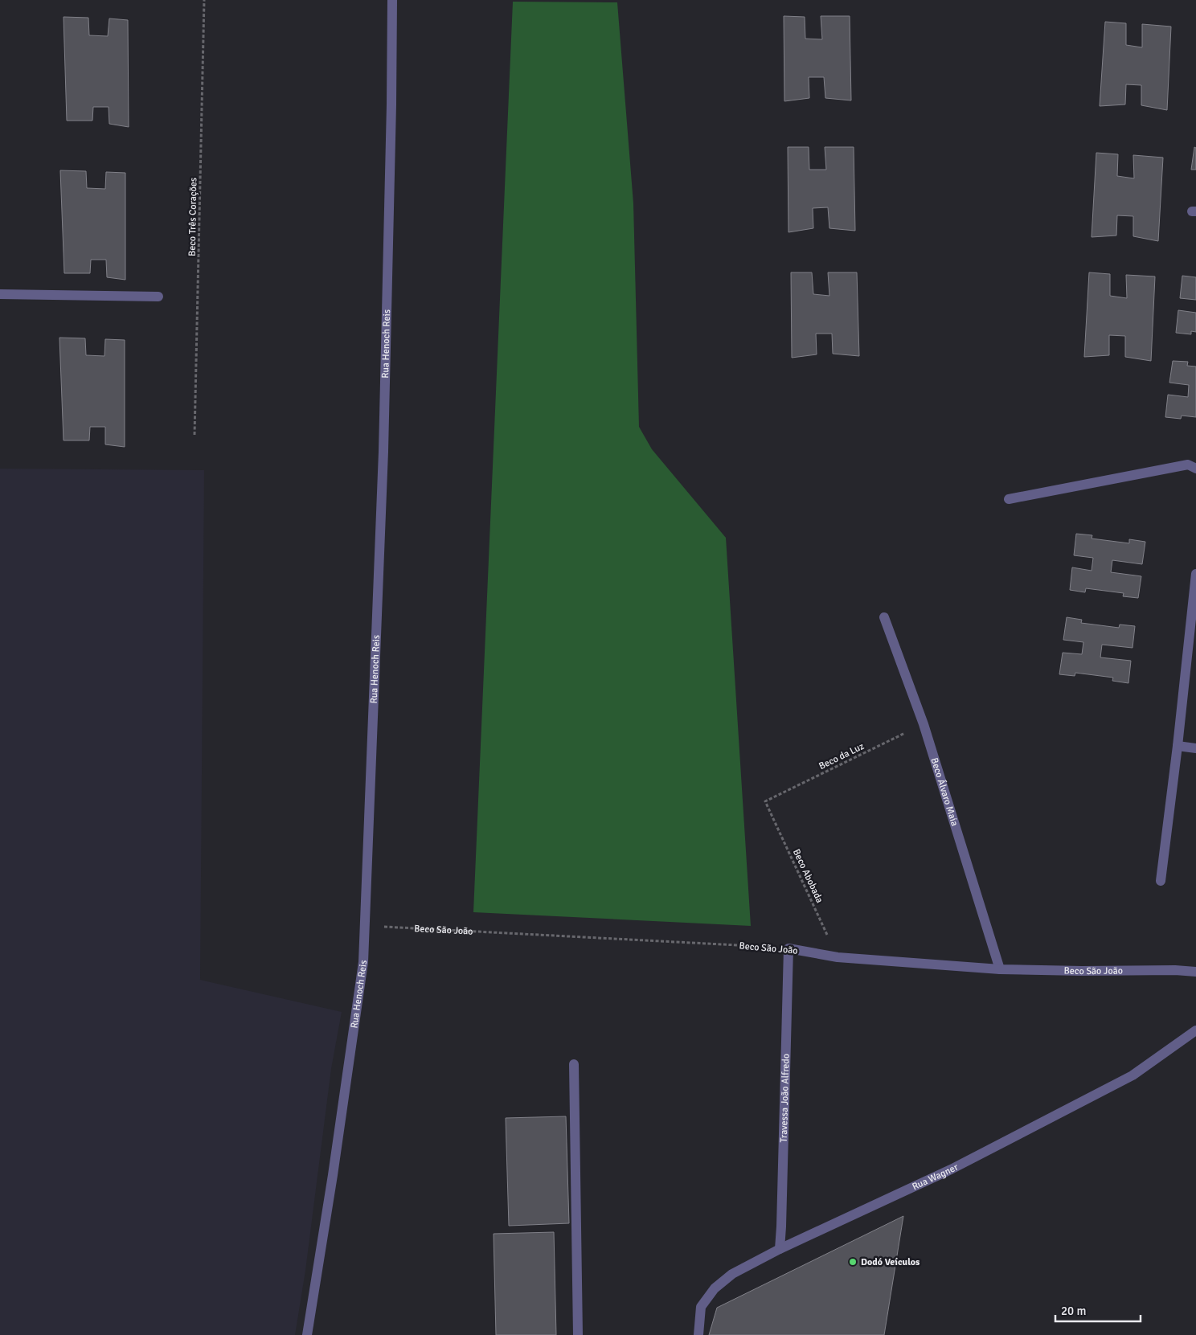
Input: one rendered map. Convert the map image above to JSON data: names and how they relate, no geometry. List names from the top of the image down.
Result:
{
  "streets": {
    "street": [
      "Rua Henoch Reis",
      "Beco Álvaro Maia",
      "Beco São João",
      "Travessa João Alfredo",
      "Rua Wagner"
    ],
    "path": ["Beco Três Corações", "Beco da Luz", "Beco Abobada"]
  },
  "crossings": [
    ["Rua Henoch Reis", "Beco São João"],
    ["Beco da Luz", "Beco Álvaro Maia"],
    ["Beco da Luz", "Beco Abobada"],
    ["Beco Álvaro Maia", "Beco São João"],
    ["Beco Abobada", "Beco São João"],
    ["Beco São João", "Travessa João Alfredo"],
    ["Travessa João Alfredo", "Rua Wagner"]
  ],
  "places": ["Dodó Veículos"],
  "scale_bar": "20 m"
}
